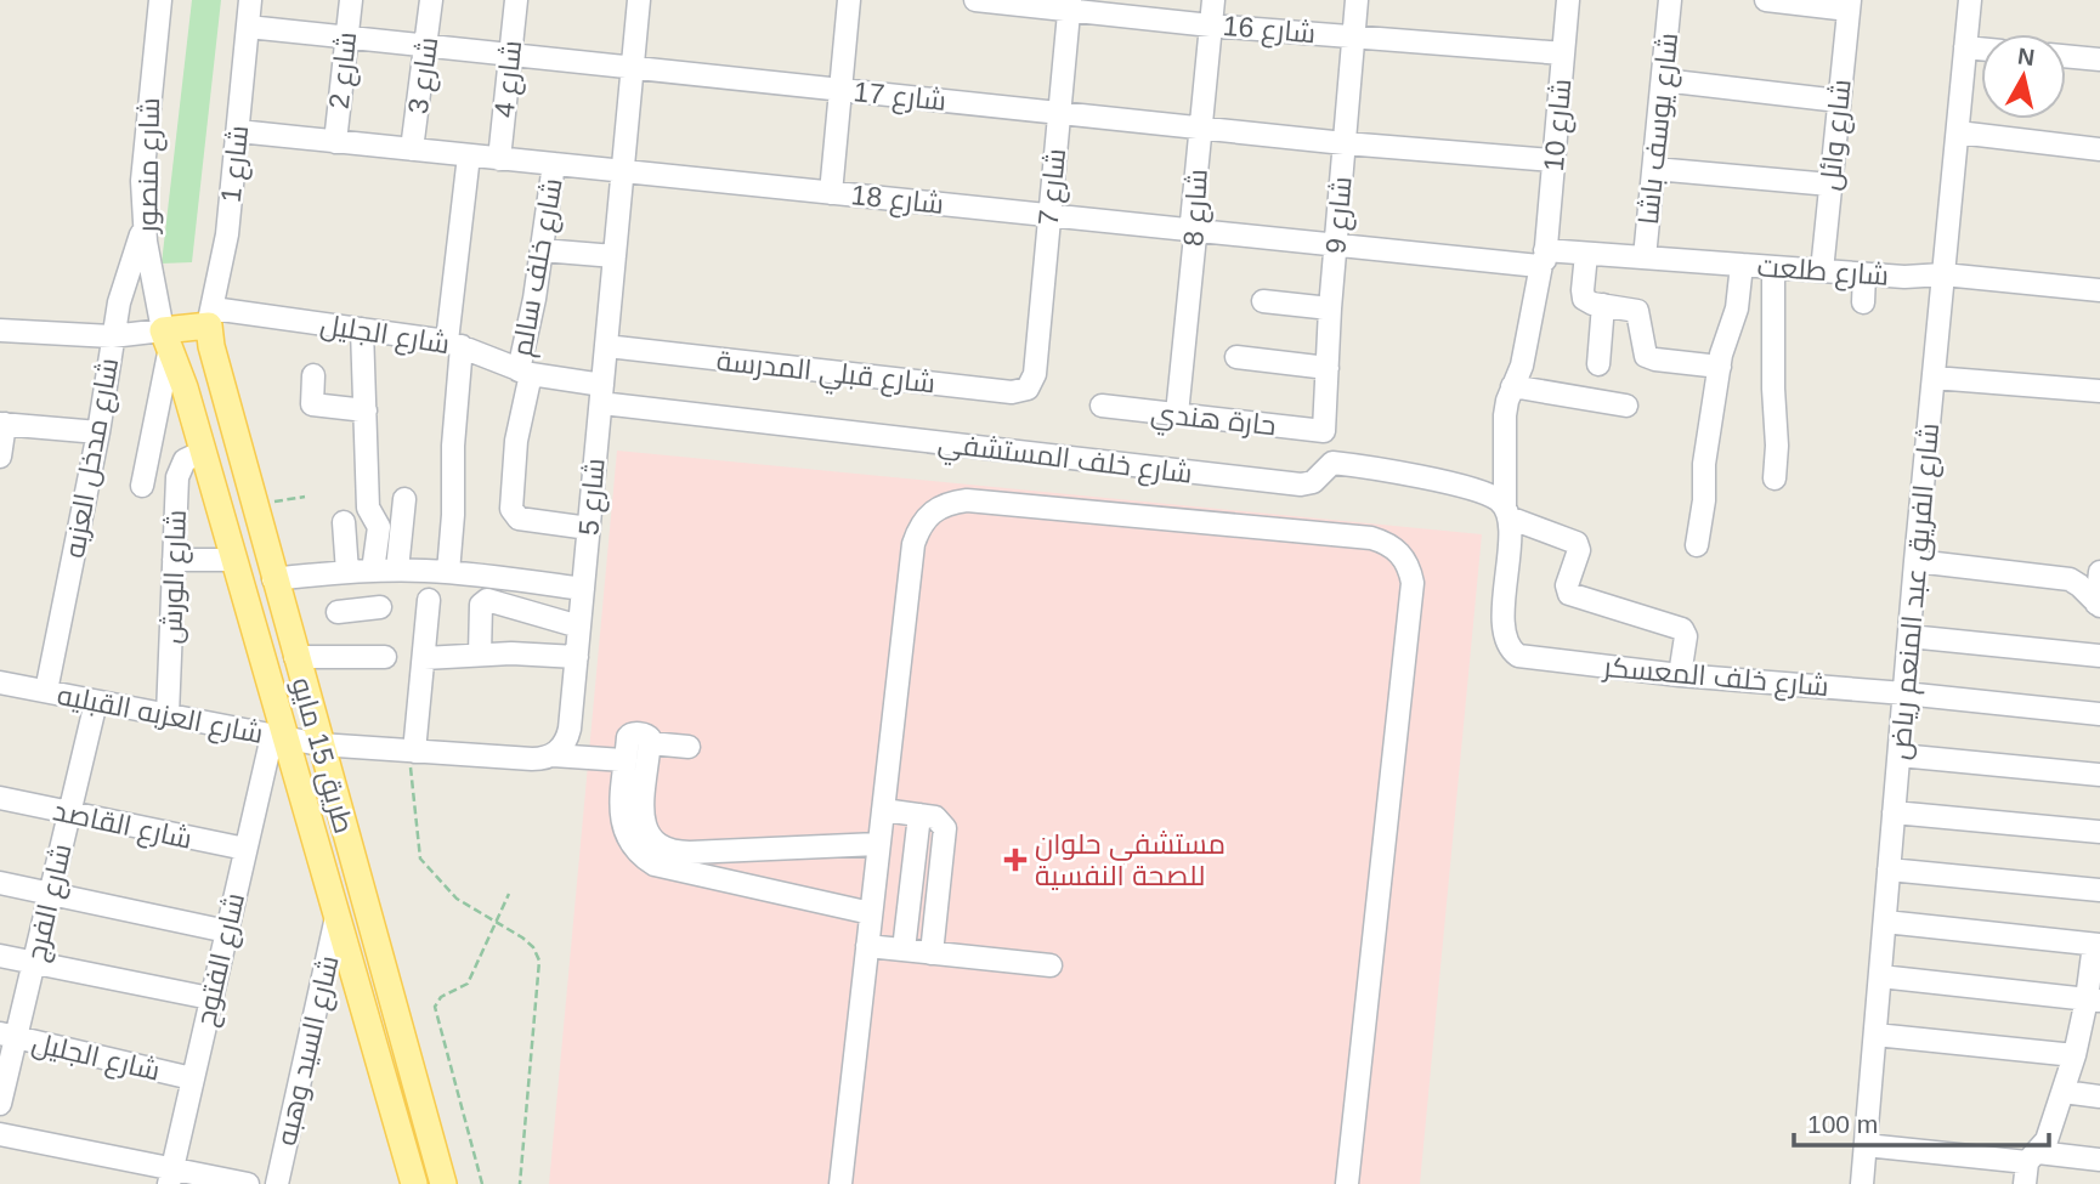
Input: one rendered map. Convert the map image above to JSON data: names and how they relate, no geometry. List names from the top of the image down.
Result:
{
  "streets": {
    "main road": ["طريق 15 مايو"],
    "street": [
      "شارع 16",
      "شارع 2",
      "شارع 3",
      "شارع 4",
      "شارع 17",
      "شارع 10",
      "شارع يوسف باشا",
      "شارع وائل",
      "شارع 1",
      "شارع منصور",
      "شارع 7",
      "شارع 18",
      "شارع 8",
      "شارع 9",
      "شارع خلف سالم",
      "شارع طلعت",
      "شارع الجليل",
      "شارع قبلي المدرسة",
      "حارة هندي",
      "شارع مدخل العزبه",
      "شارع خلف المستشفي",
      "شارع 5",
      "شارع الورش",
      "شارع الفريق عبد المنعم رياض",
      "شارع خلف المعسكر",
      "شارع العزبه القبليه",
      "شارع القاصد",
      "شارع الفرج",
      "شارع الفتوح",
      "شارع السيد وهبه"
    ]
  },
  "crossings": [
    ["شارع 16", "شارع 10"],
    ["شارع 16", "شارع 7"],
    ["شارع 16", "شارع 8"],
    ["شارع 16", "شارع 9"],
    ["شارع 2", "شارع 17"],
    ["شارع 2", "شارع 18"],
    ["شارع 3", "شارع 17"],
    ["شارع 3", "شارع 18"],
    ["شارع 4", "شارع 17"],
    ["شارع 4", "شارع 18"],
    ["شارع 17", "شارع 10"],
    ["شارع 17", "شارع 1"],
    ["شارع 17", "شارع 7"],
    ["شارع 17", "شارع 8"],
    ["شارع 17", "شارع 9"],
    ["شارع 17", "شارع 5"],
    ["شارع 10", "شارع 18"],
    ["شارع 10", "شارع طلعت"],
    ["شارع 10", "شارع خلف المستشفي"],
    ["شارع 10", "شارع خلف المعسكر"],
    ["شارع يوسف باشا", "شارع طلعت"],
    ["شارع وائل", "شارع طلعت"],
    ["شارع 1", "شارع 18"],
    ["شارع 1", "شارع الجليل"],
    ["شارع 1", "طريق 15 مايو"],
    ["شارع منصور", "شارع مدخل العزبه"],
    ["شارع منصور", "طريق 15 مايو"],
    ["شارع 7", "شارع 18"],
    ["شارع 7", "شارع قبلي المدرسة"],
    ["شارع 18", "شارع 8"],
    ["شارع 18", "شارع 9"],
    ["شارع 18", "شارع خلف سالم"],
    ["شارع 18", "شارع طلعت"],
    ["شارع 18", "شارع 5"],
    ["شارع 8", "حارة هندي"],
    ["شارع 9", "حارة هندي"],
    ["شارع خلف سالم", "شارع الجليل"],
    ["شارع خلف سالم", "شارع 5"],
    ["شارع طلعت", "شارع الفريق عبد المنعم رياض"],
    ["شارع الجليل", "شارع خلف المستشفي"],
    ["شارع الجليل", "شارع 5"],
    ["شارع الجليل", "طريق 15 مايو"],
    ["شارع الجليل", "شارع الفرج"],
    ["شارع الجليل", "شارع الفتوح"],
    ["شارع قبلي المدرسة", "شارع 5"],
    ["شارع مدخل العزبه", "شارع العزبه القبليه"],
    ["شارع خلف المستشفي", "شارع 5"],
    ["شارع خلف المستشفي", "شارع خلف المعسكر"],
    ["شارع الورش", "شارع العزبه القبليه"],
    ["شارع الورش", "طريق 15 مايو"],
    ["شارع الفريق عبد المنعم رياض", "شارع خلف المعسكر"],
    ["شارع العزبه القبليه", "طريق 15 مايو"],
    ["شارع العزبه القبليه", "شارع الفرج"],
    ["شارع العزبه القبليه", "شارع الفتوح"],
    ["طريق 15 مايو", "شارع الفتوح"],
    ["طريق 15 مايو", "شارع السيد وهبه"],
    ["شارع القاصد", "شارع الفرج"],
    ["شارع القاصد", "شارع الفتوح"]
  ],
  "places": {
    "health": ["مستشفي حلوان للصحة النفسية"]
  },
  "scale_bar": "100 m",
  "north": "top"
}
